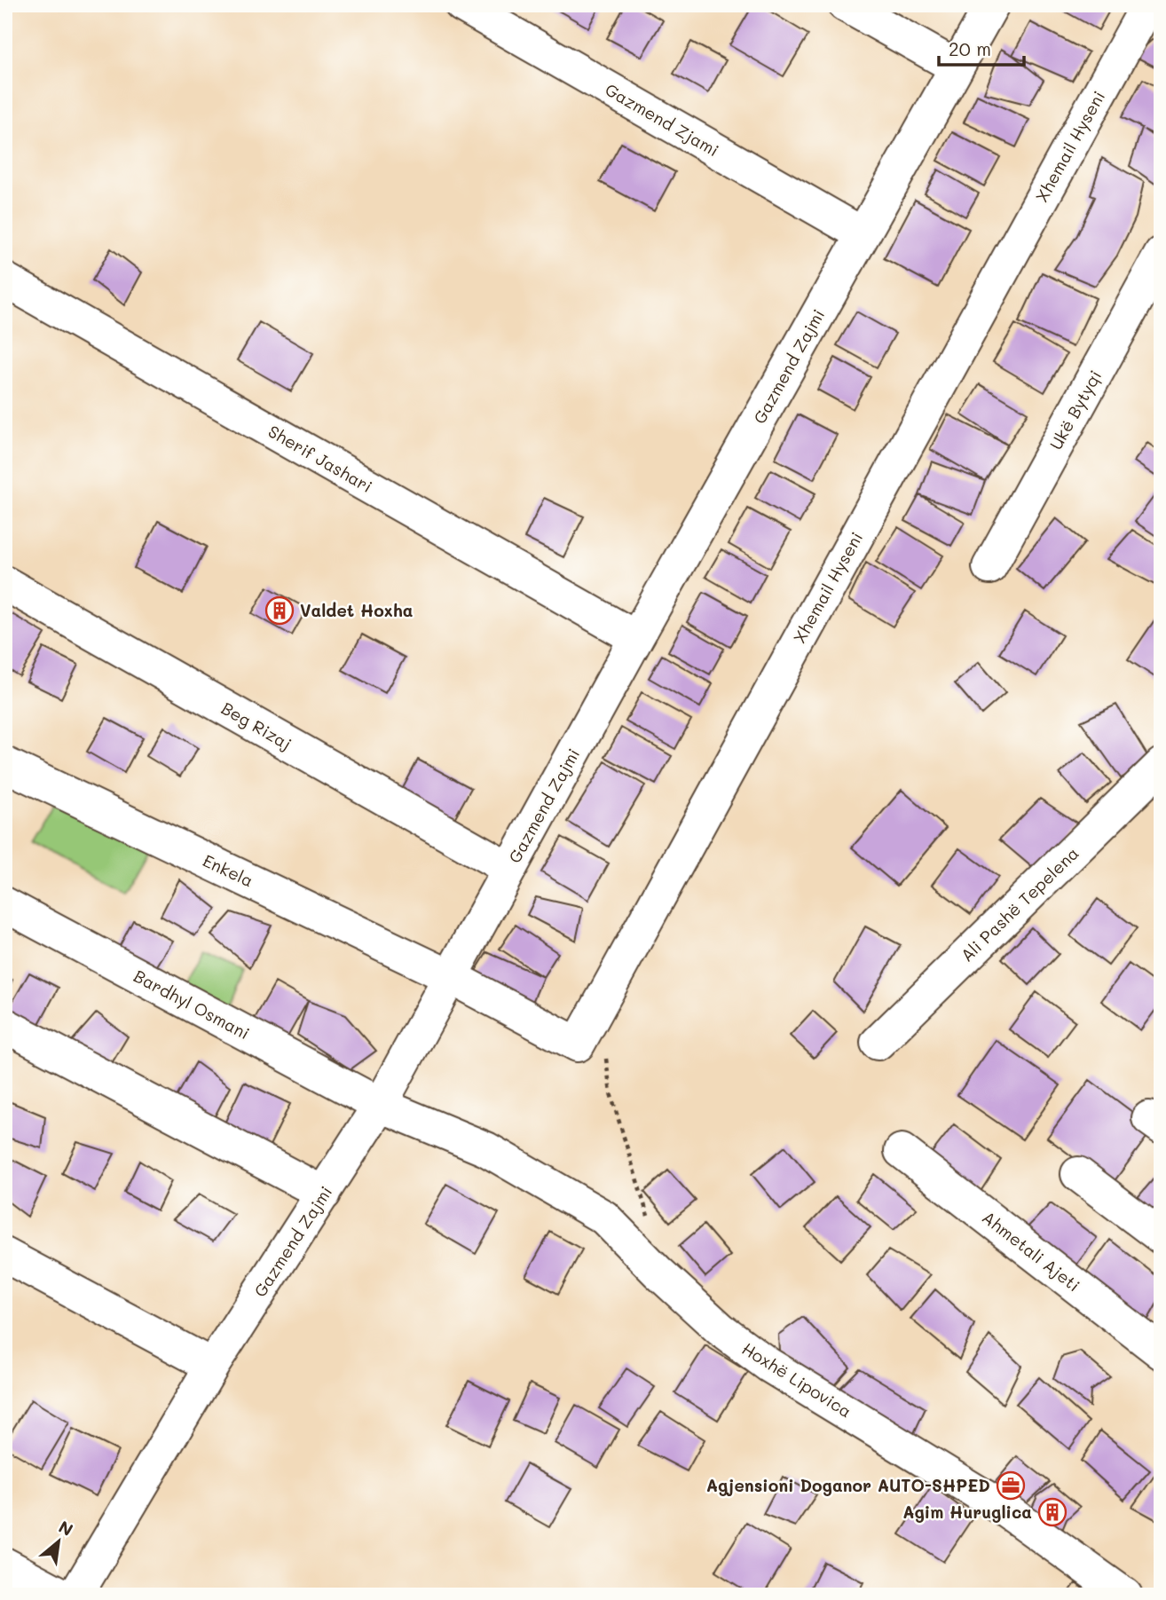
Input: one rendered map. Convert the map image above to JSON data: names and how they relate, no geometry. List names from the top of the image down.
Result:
{
  "streets": {
    "street": [
      "Gazmend Zjami",
      "Xhemail Hyseni",
      "Gazmend Zajmi",
      "Ukë Bytyqi",
      "Sherif Jashari",
      "Beg Rizaj",
      "Enkela",
      "Ali Pashë Tepelena",
      "Bardhyl Osmani",
      "Ahmetali Ajeti",
      "Hoxhë Lipovica"
    ]
  },
  "crossings": [
    ["Gazmend Zjami", "Gazmend Zajmi"],
    ["Xhemail Hyseni", "Gazmend Zajmi"],
    ["Xhemail Hyseni", "Enkela"],
    ["Gazmend Zajmi", "Sherif Jashari"],
    ["Gazmend Zajmi", "Beg Rizaj"],
    ["Gazmend Zajmi", "Enkela"],
    ["Gazmend Zajmi", "Bardhyl Osmani"],
    ["Gazmend Zajmi", "Hoxhë Lipovica"],
    ["Bardhyl Osmani", "Hoxhë Lipovica"]
  ],
  "places": {
    "building": ["Valdet Hoxha", "Agim Huruglica"],
    "office": ["Agjensioni Doganor AUTO-SHPED"]
  },
  "scale_bar": "20 m",
  "north": "top right"
}
